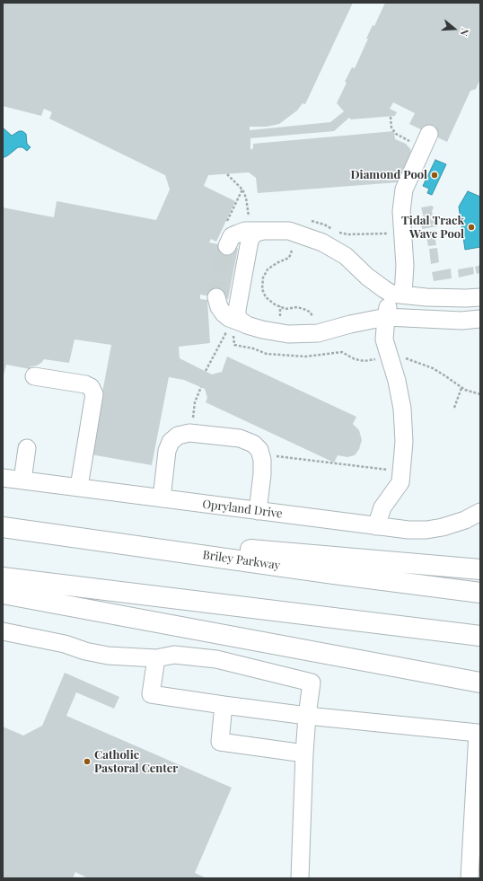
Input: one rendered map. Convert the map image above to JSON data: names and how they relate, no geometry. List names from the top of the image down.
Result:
{
  "streets": {
    "highway": ["Briley Parkway"],
    "lane": ["Opryland Drive"]
  },
  "places": ["Diamond Pool", "Tidal Track Wave Pool", "Catholic Pastoral Center"],
  "north": "right"
}
